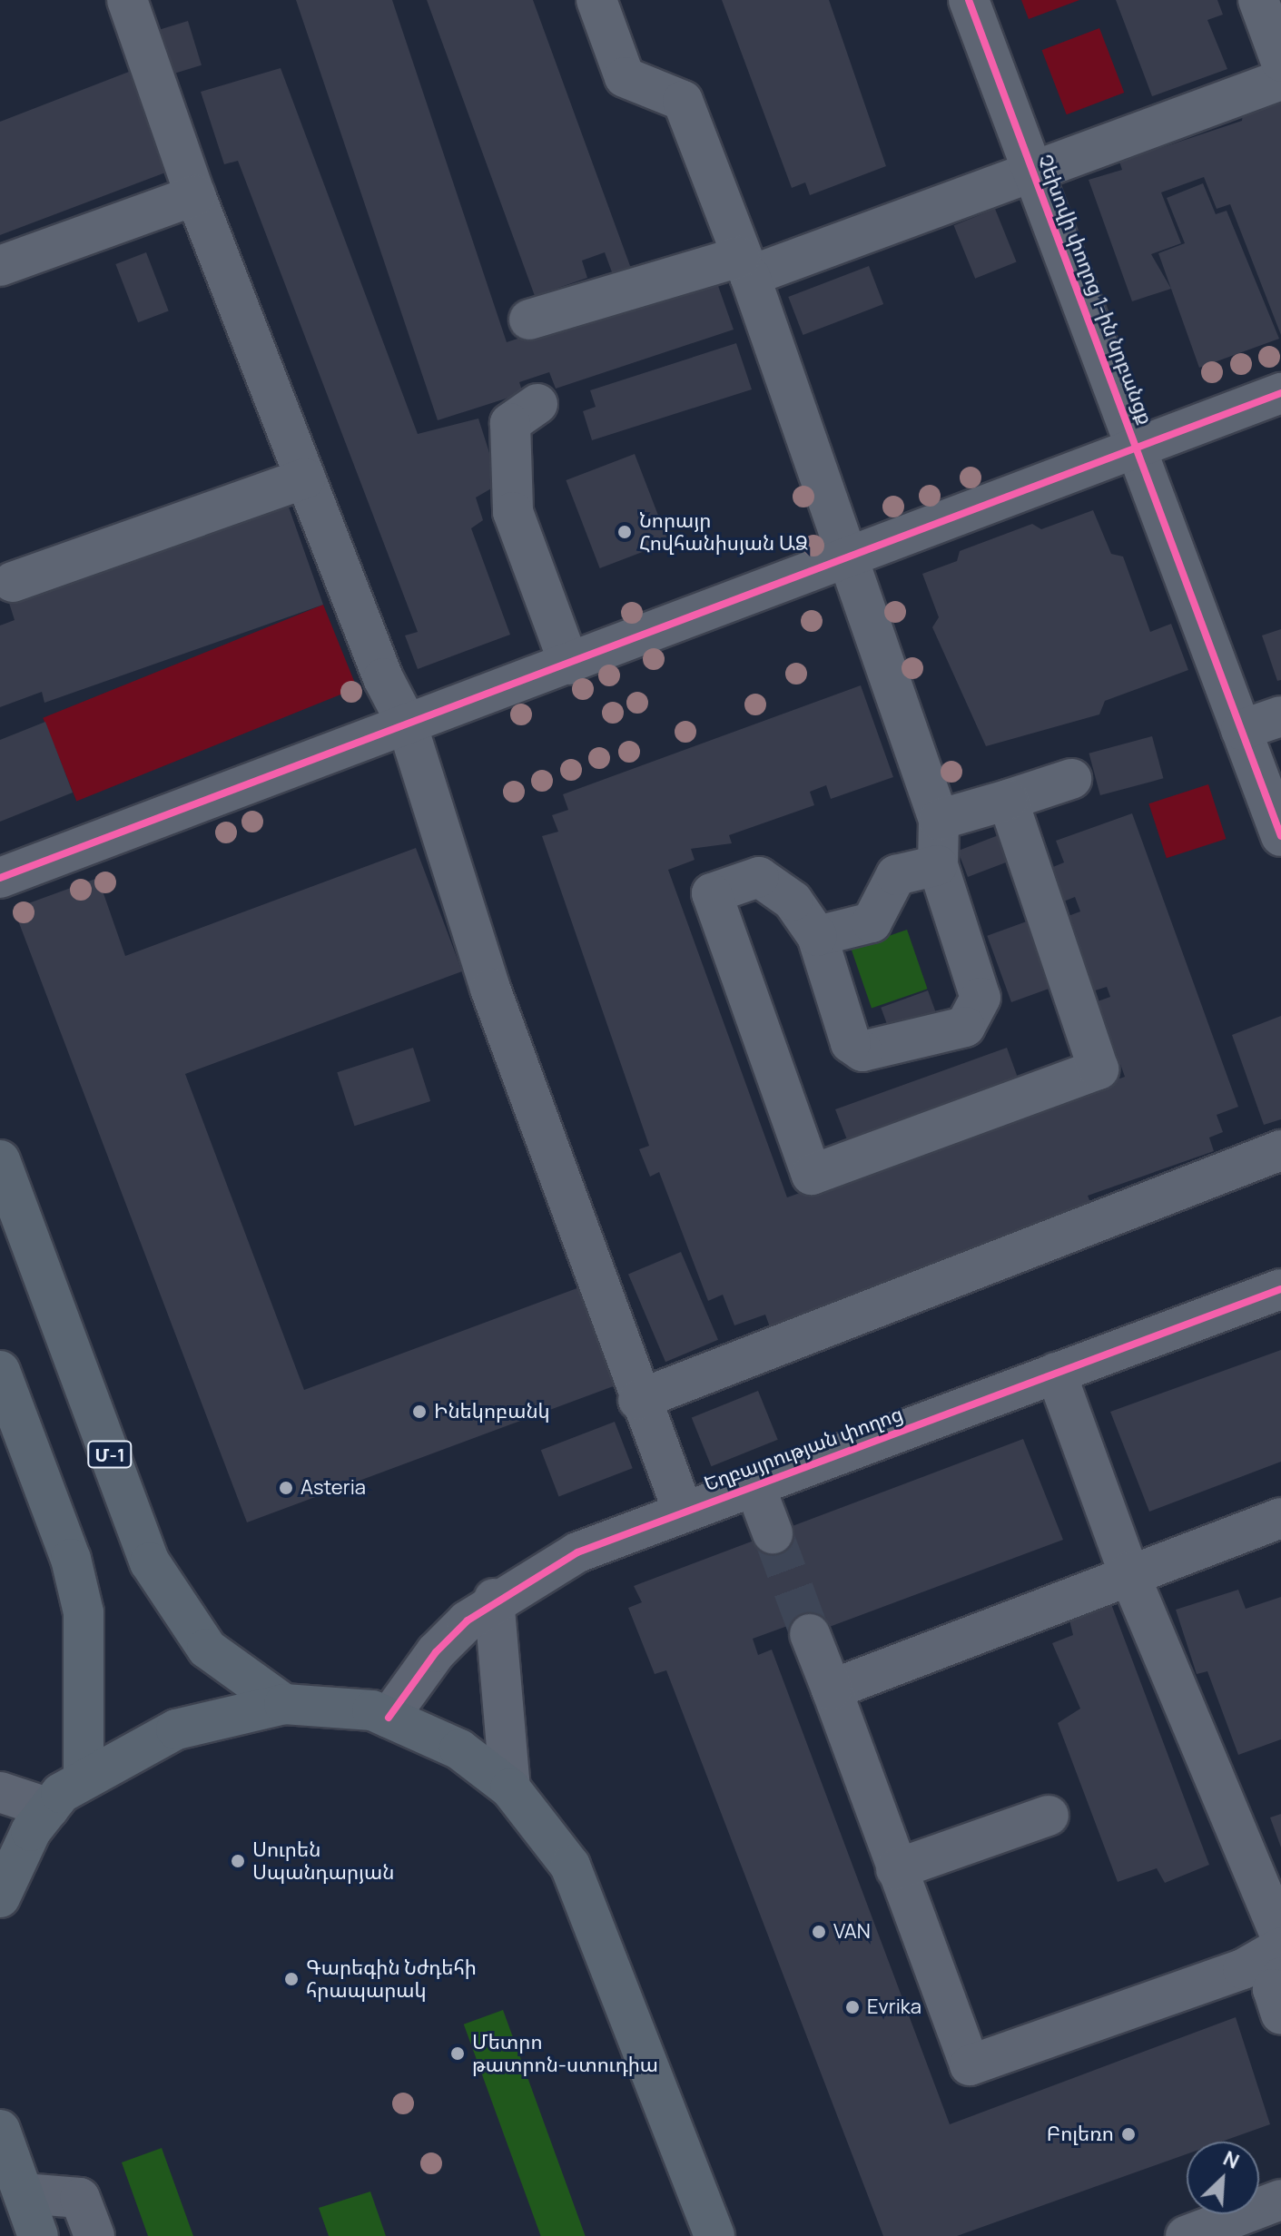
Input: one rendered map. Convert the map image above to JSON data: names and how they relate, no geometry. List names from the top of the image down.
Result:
{
  "streets": {
    "main road": ["Մ-1"],
    "street": ["Չեխովի փողոց 1-ին նրբանցք", "Եղբայրության փողոց"]
  },
  "places": [
    "Նորայր Հովհանիսյան ԱՁ",
    "Ինեկոբանկ",
    "Asteria",
    "Սուրեն Սպանդարյան",
    "VAN",
    "Գարեգին Նժդեհի հրապարակ",
    "Evrika",
    "Մետրո թատրոն-ստուդիա",
    "Բոլեռո"
  ],
  "north": "top right"
}
